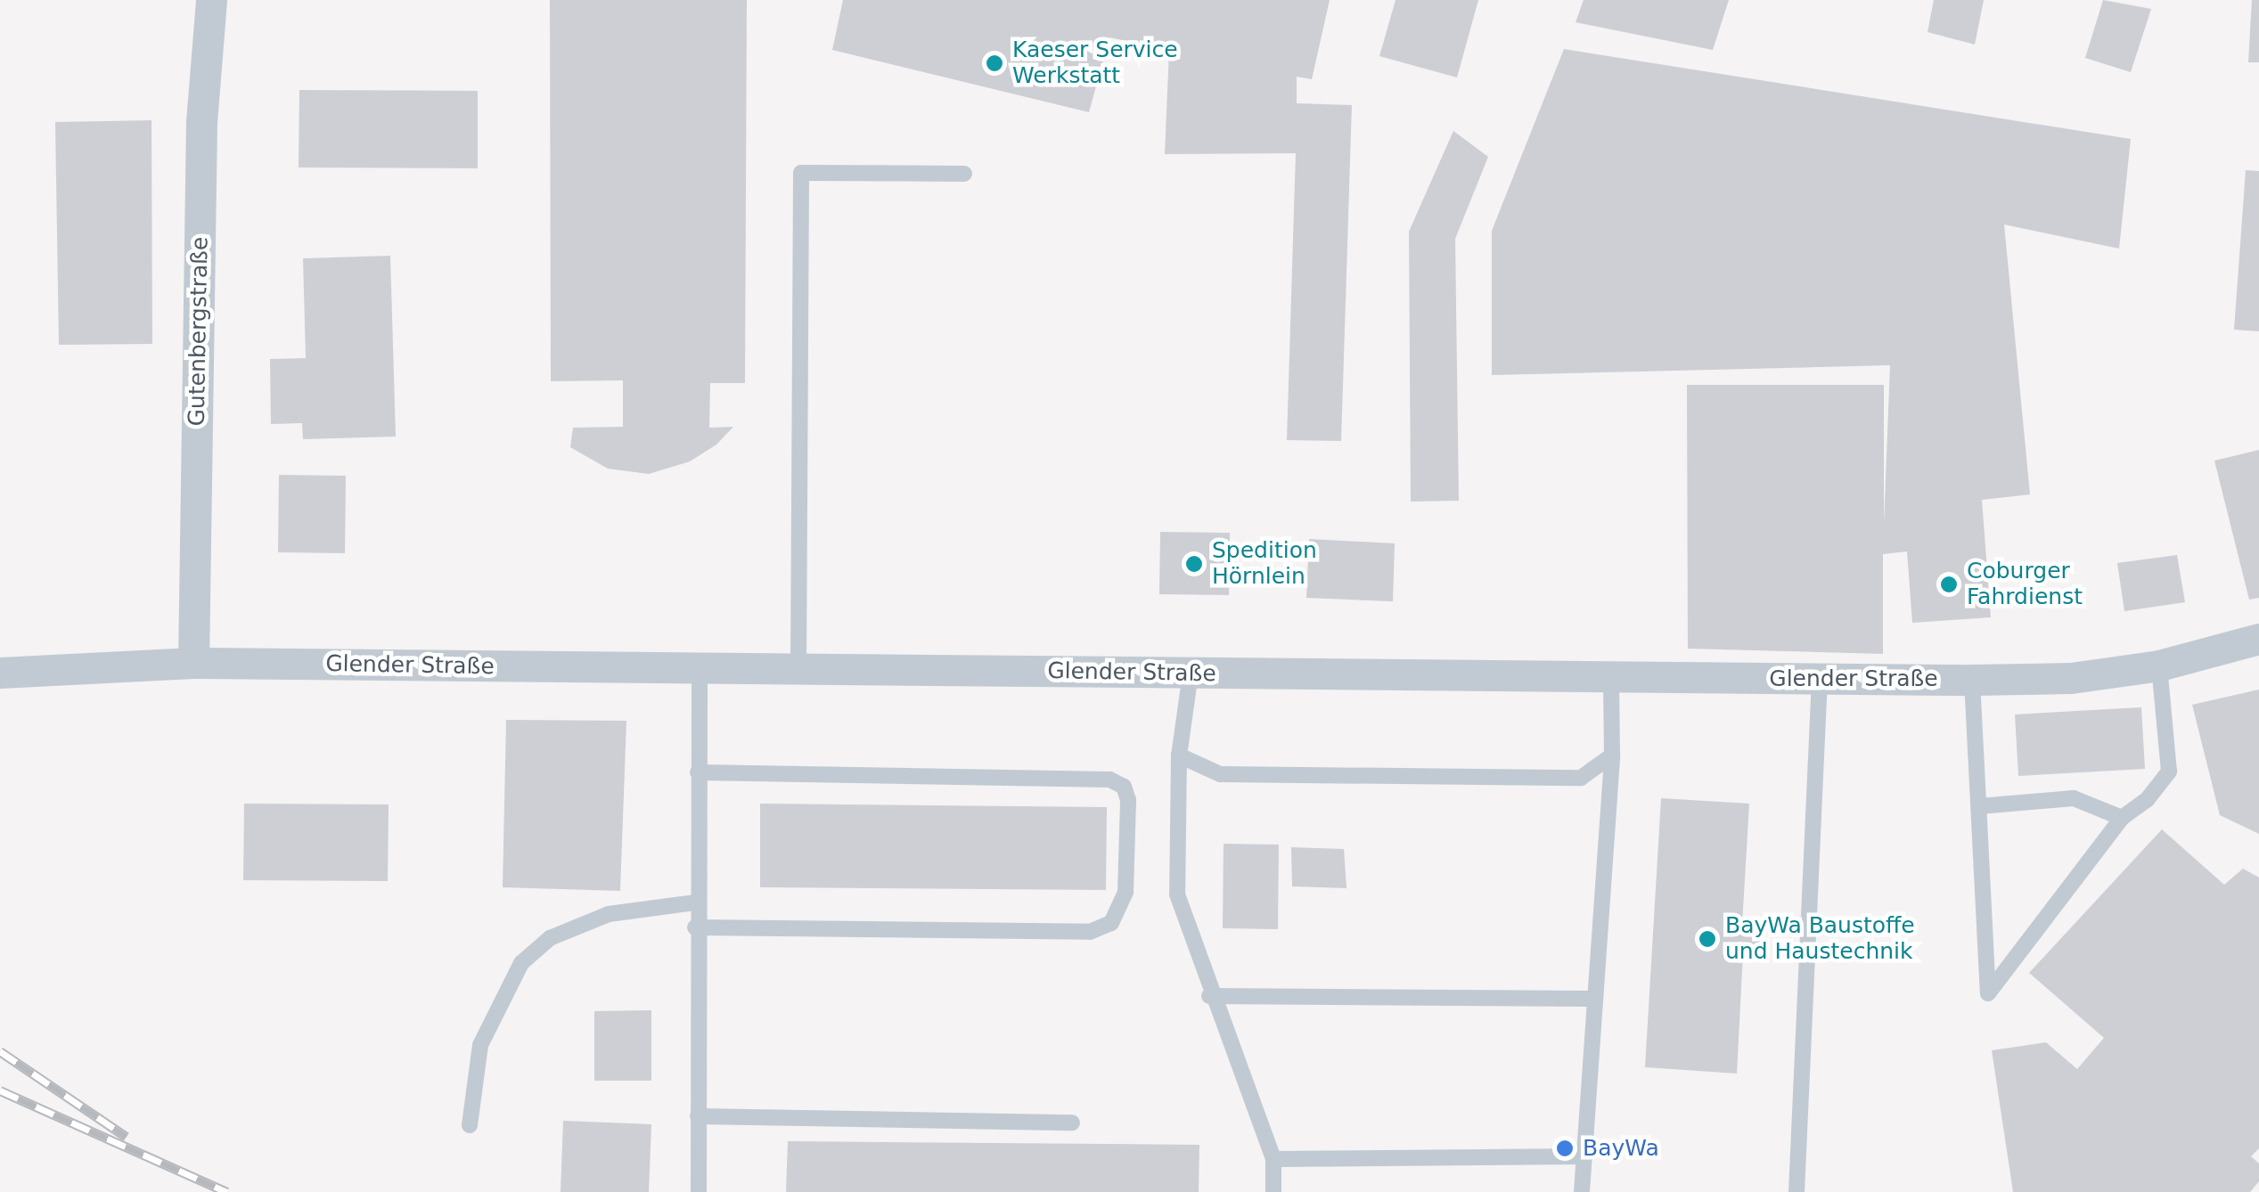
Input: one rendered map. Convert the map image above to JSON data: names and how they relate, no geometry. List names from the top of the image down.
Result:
{
  "streets": {
    "street": ["Gutenbergstraße", "Glender Straße"]
  },
  "crossings": [
    ["Gutenbergstraße", "Glender Straße"]
  ],
  "places": [
    "Kaeser Service Werkstatt",
    "Spedition Hörnlein",
    "Coburger Fahrdienst",
    "BayWa Baustoffe und Haustechnik",
    "BayWa"
  ]
}
